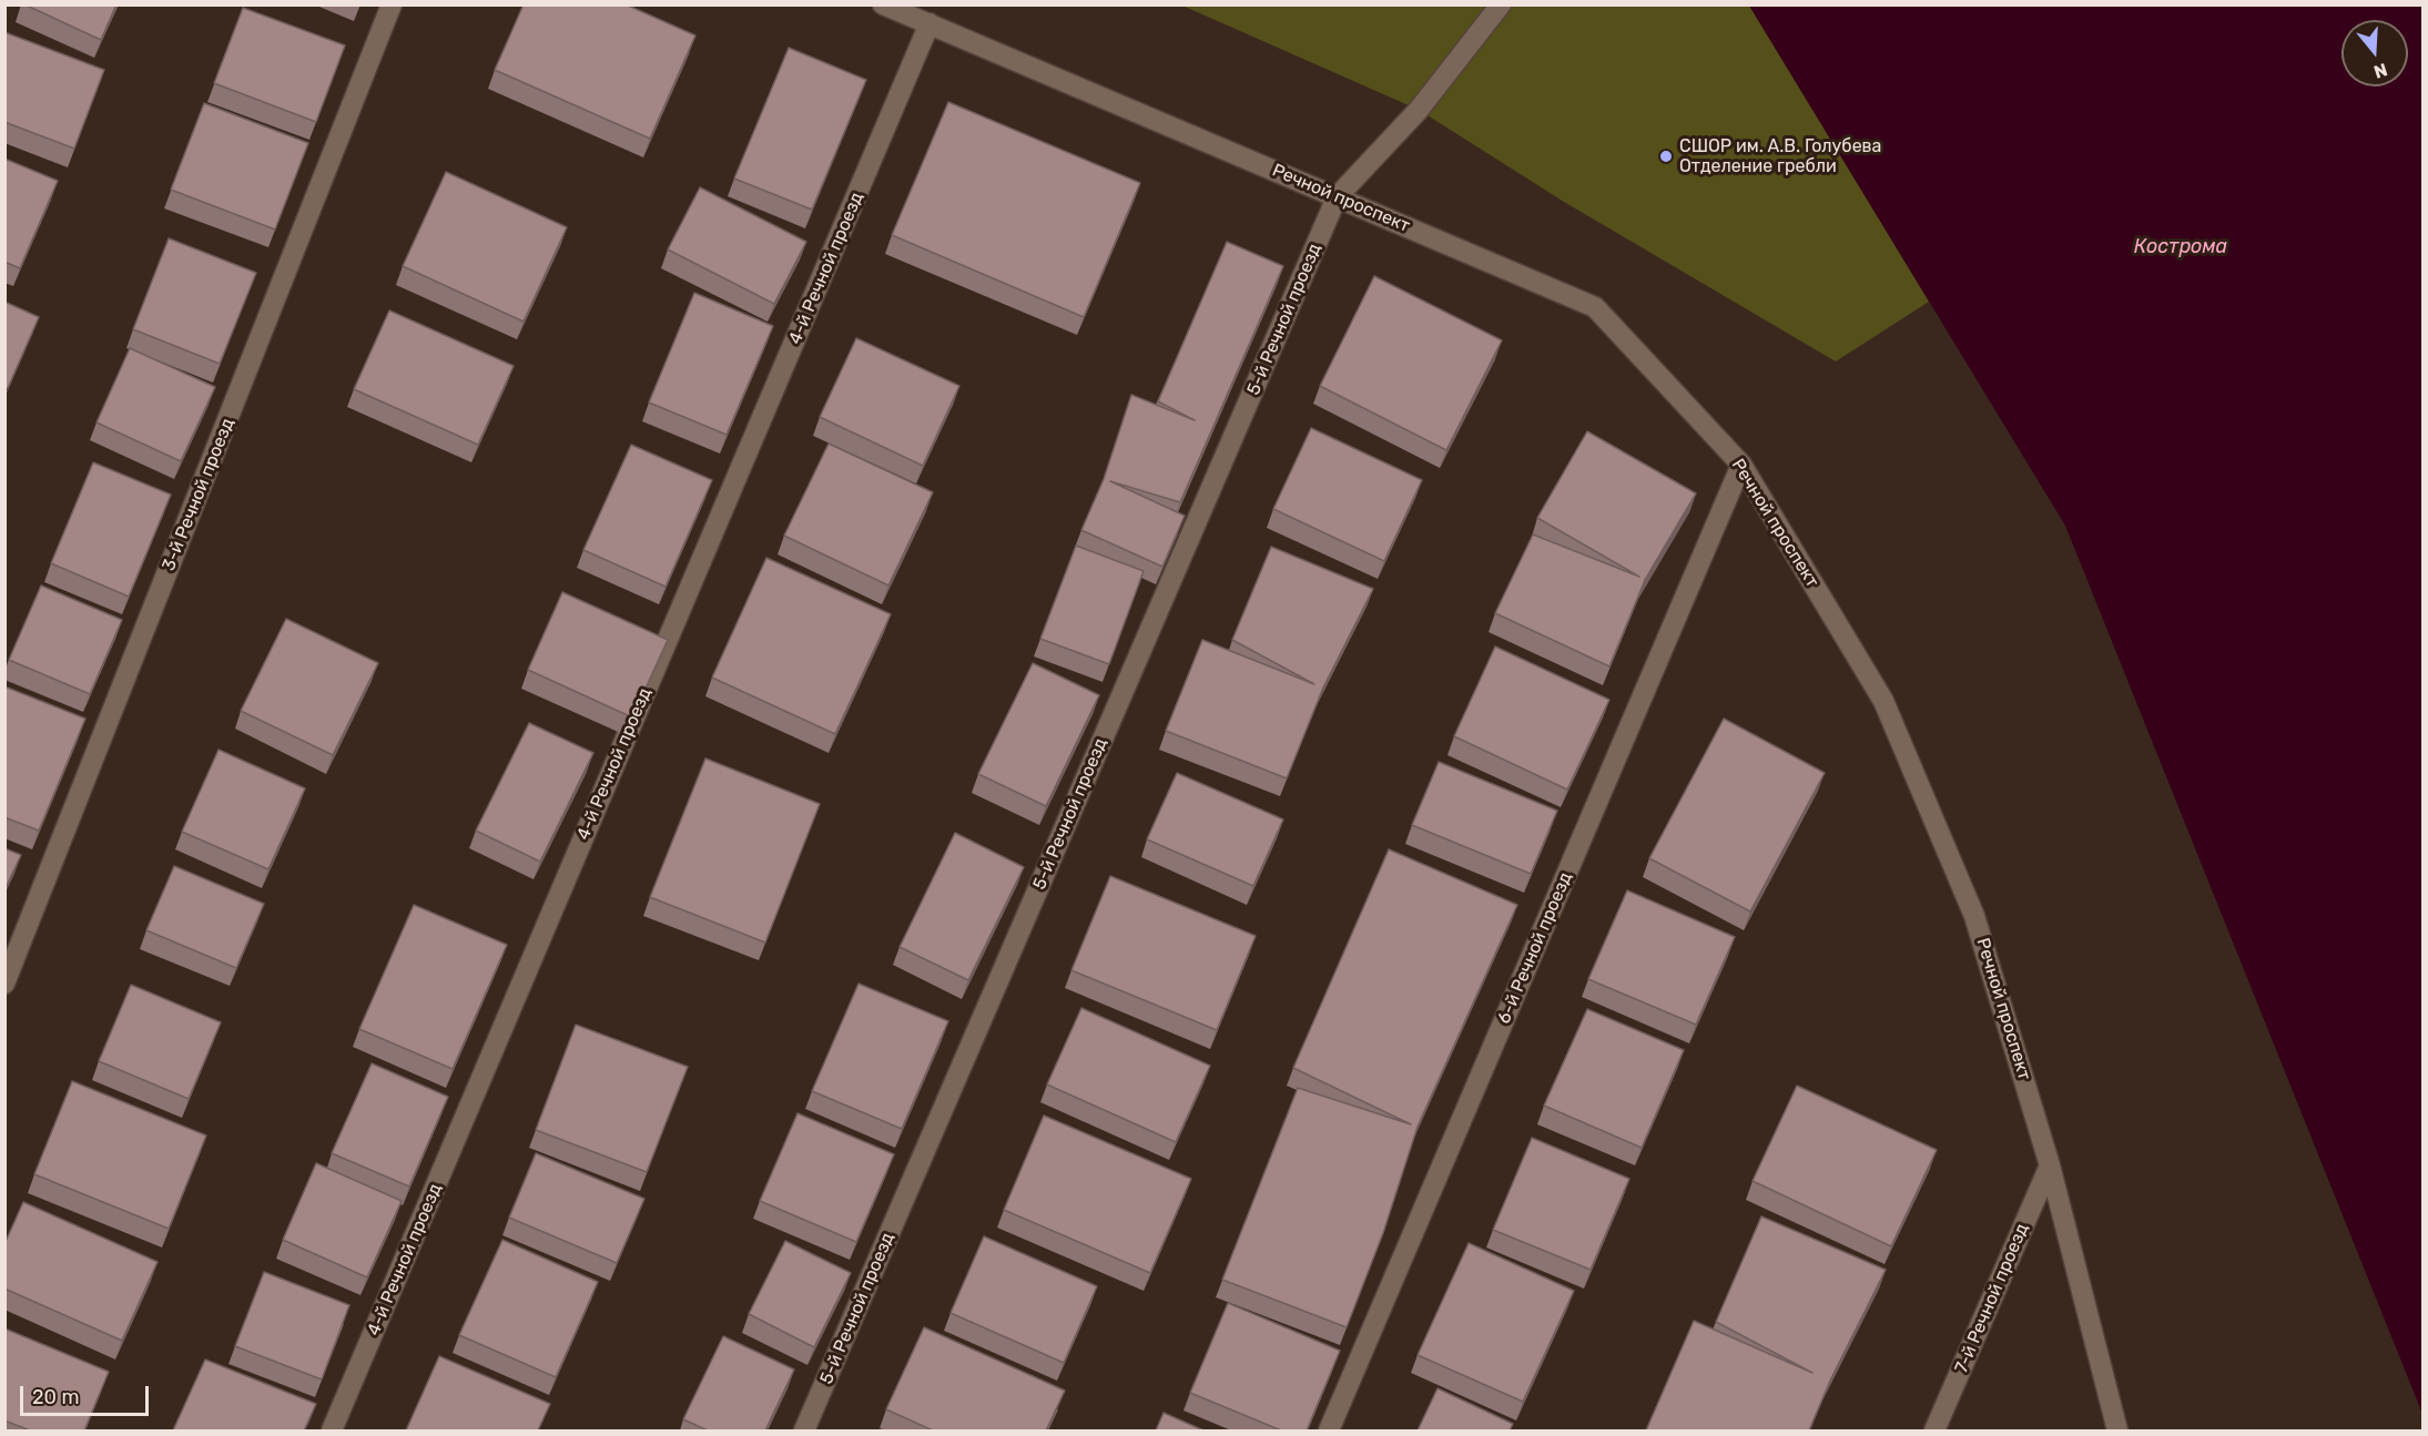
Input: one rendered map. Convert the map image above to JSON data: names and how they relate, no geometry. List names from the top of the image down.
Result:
{
  "streets": {
    "street": [
      "Речной проспект",
      "4-й Речной проезд",
      "5-й Речной проезд",
      "3-й Речной проезд",
      "6-й Речной проезд",
      "7-й Речной проезд"
    ]
  },
  "crossings": [
    ["Речной проспект", "4-й Речной проезд"],
    ["Речной проспект", "5-й Речной проезд"],
    ["Речной проспект", "6-й Речной проезд"],
    ["Речной проспект", "7-й Речной проезд"]
  ],
  "water": ["Кострома"],
  "places": ["СШОР им. А.В. Голубева Отделение гребли"],
  "scale_bar": "20 m",
  "north": "bottom"
}
